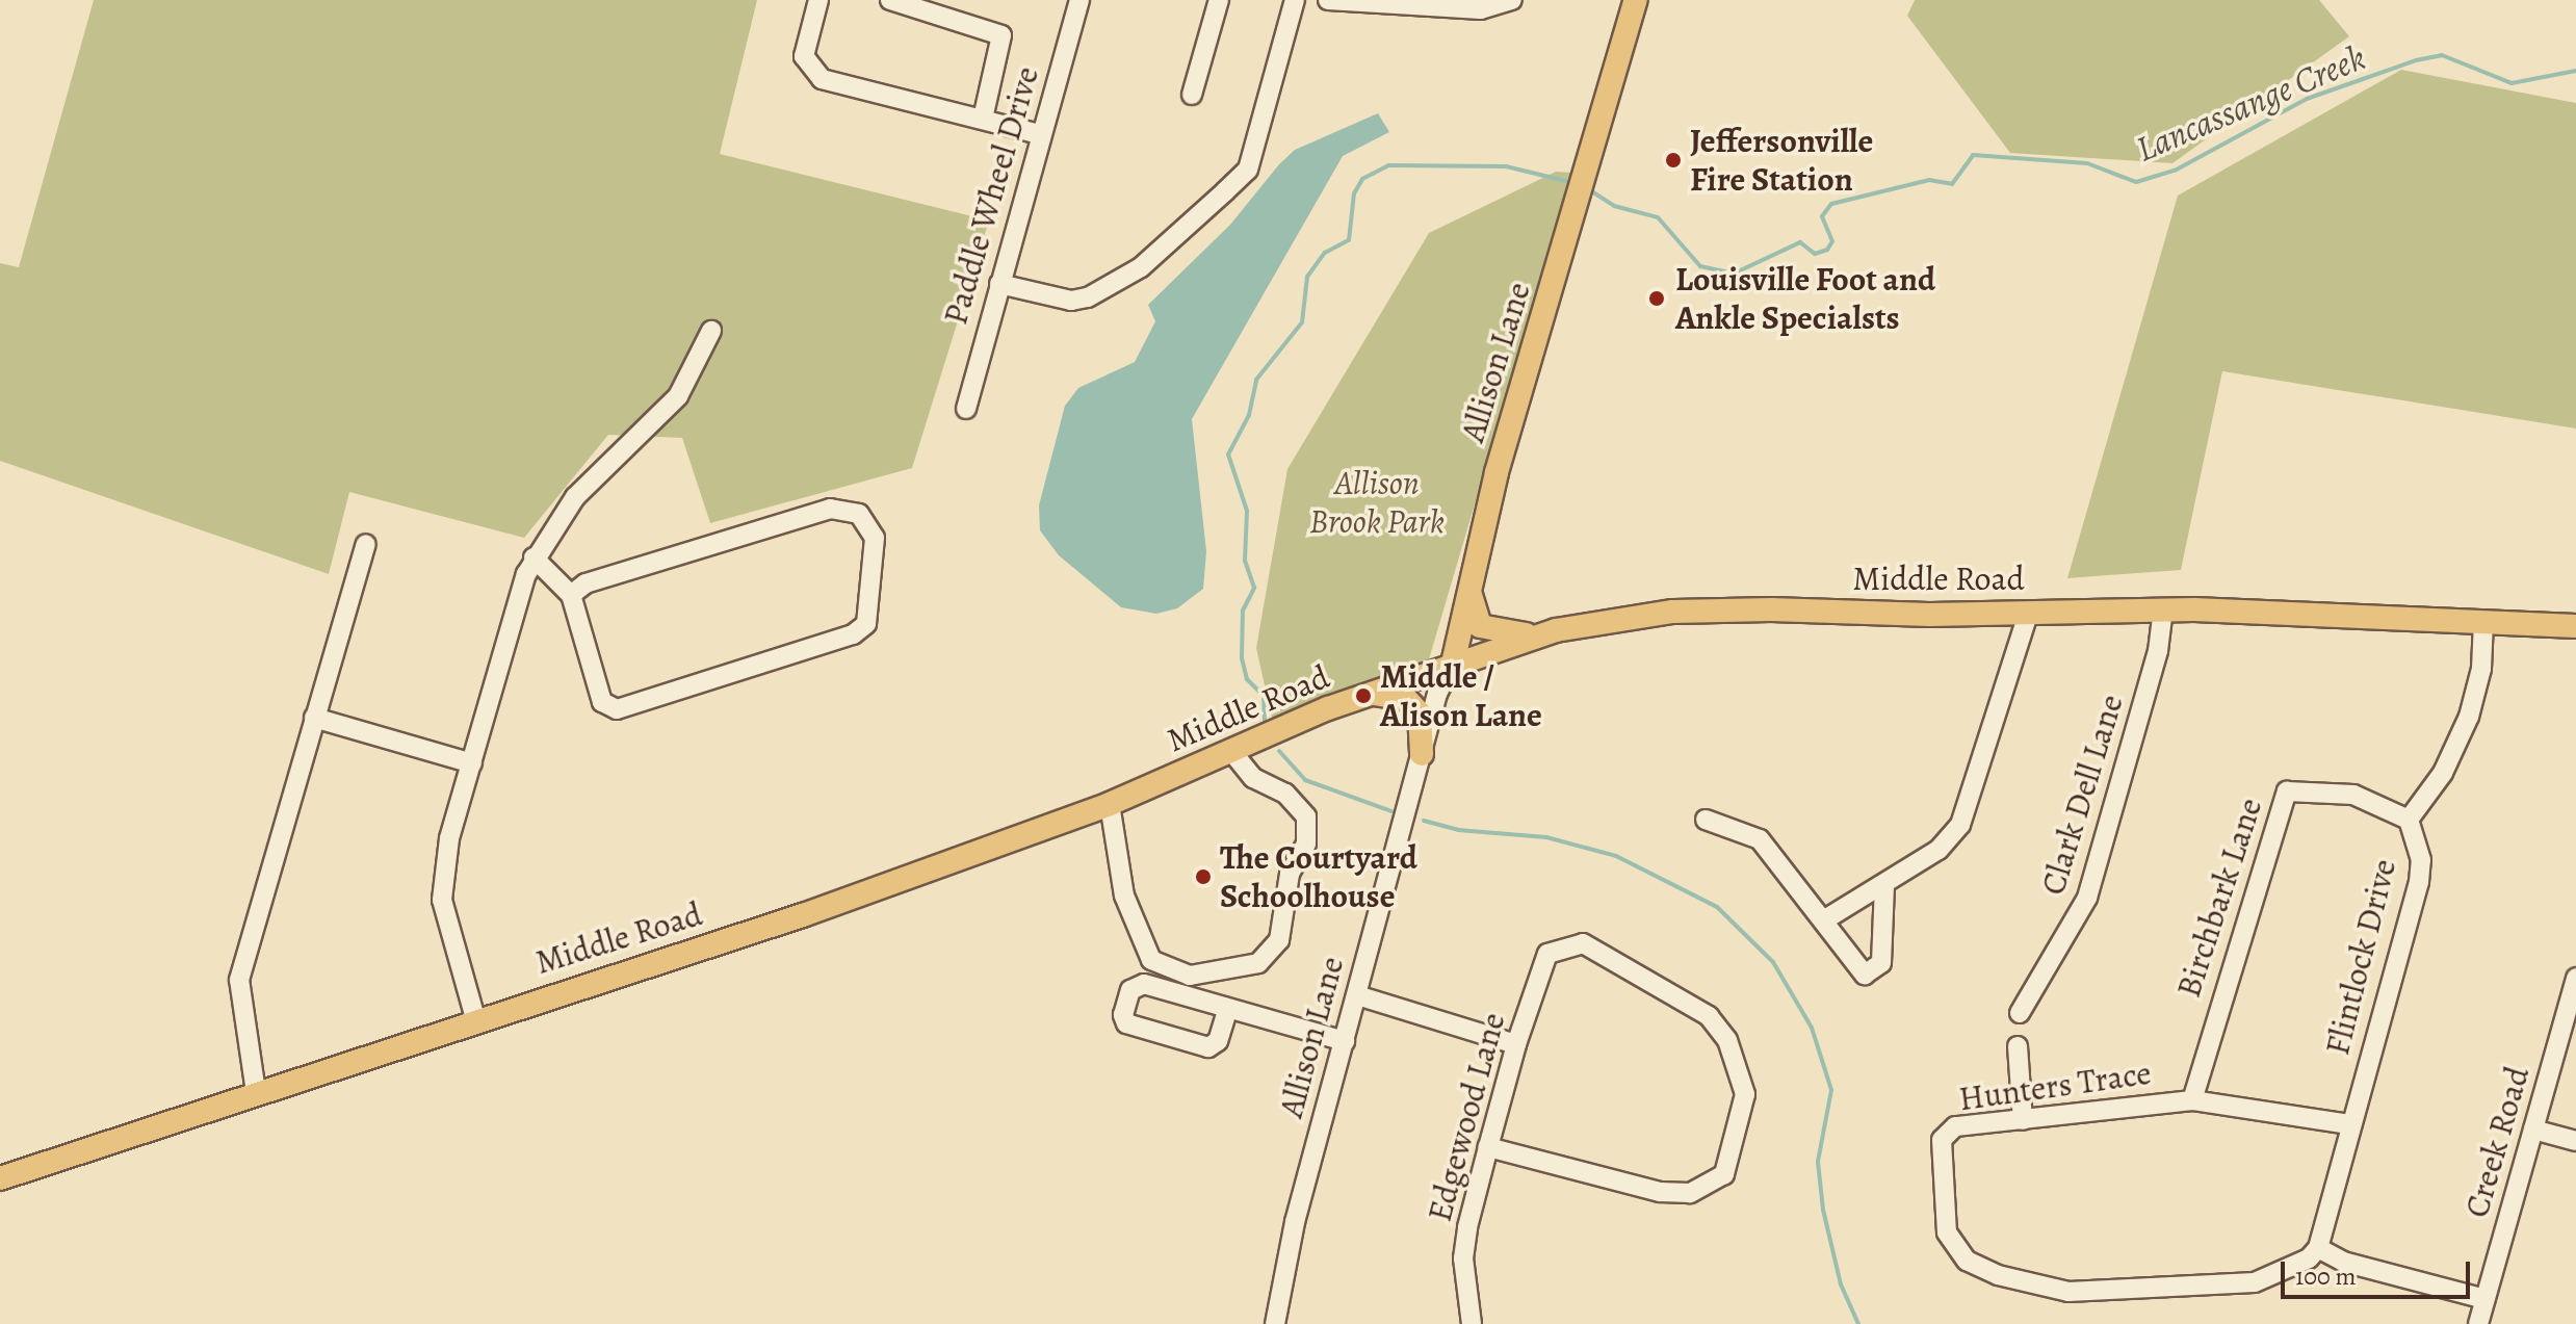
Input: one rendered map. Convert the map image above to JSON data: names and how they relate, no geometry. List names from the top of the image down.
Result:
{
  "streets": {
    "main road": ["Allison Lane", "Middle Road"],
    "street": [
      "Paddle Wheel Drive",
      "Clark Dell Lane",
      "Birchbark Lane",
      "Flintlock Drive",
      "Hunters Trace",
      "Edgewood Lane",
      "Creek Road"
    ]
  },
  "crossings": [
    ["Allison Lane", "Middle Road"],
    ["Middle Road", "Clark Dell Lane"],
    ["Middle Road", "Flintlock Drive"],
    ["Birchbark Lane", "Flintlock Drive"],
    ["Birchbark Lane", "Hunters Trace"],
    ["Flintlock Drive", "Hunters Trace"]
  ],
  "water": ["Lancassange Creek"],
  "parks": ["Allison Brook Park"],
  "places": [
    "Jeffersonville Fire Station",
    "Louisville Foot and Ankle Specialsts",
    "Middle / Alison Lane",
    "The Courtyard Schoolhouse"
  ],
  "scale_bar": "100 m"
}
